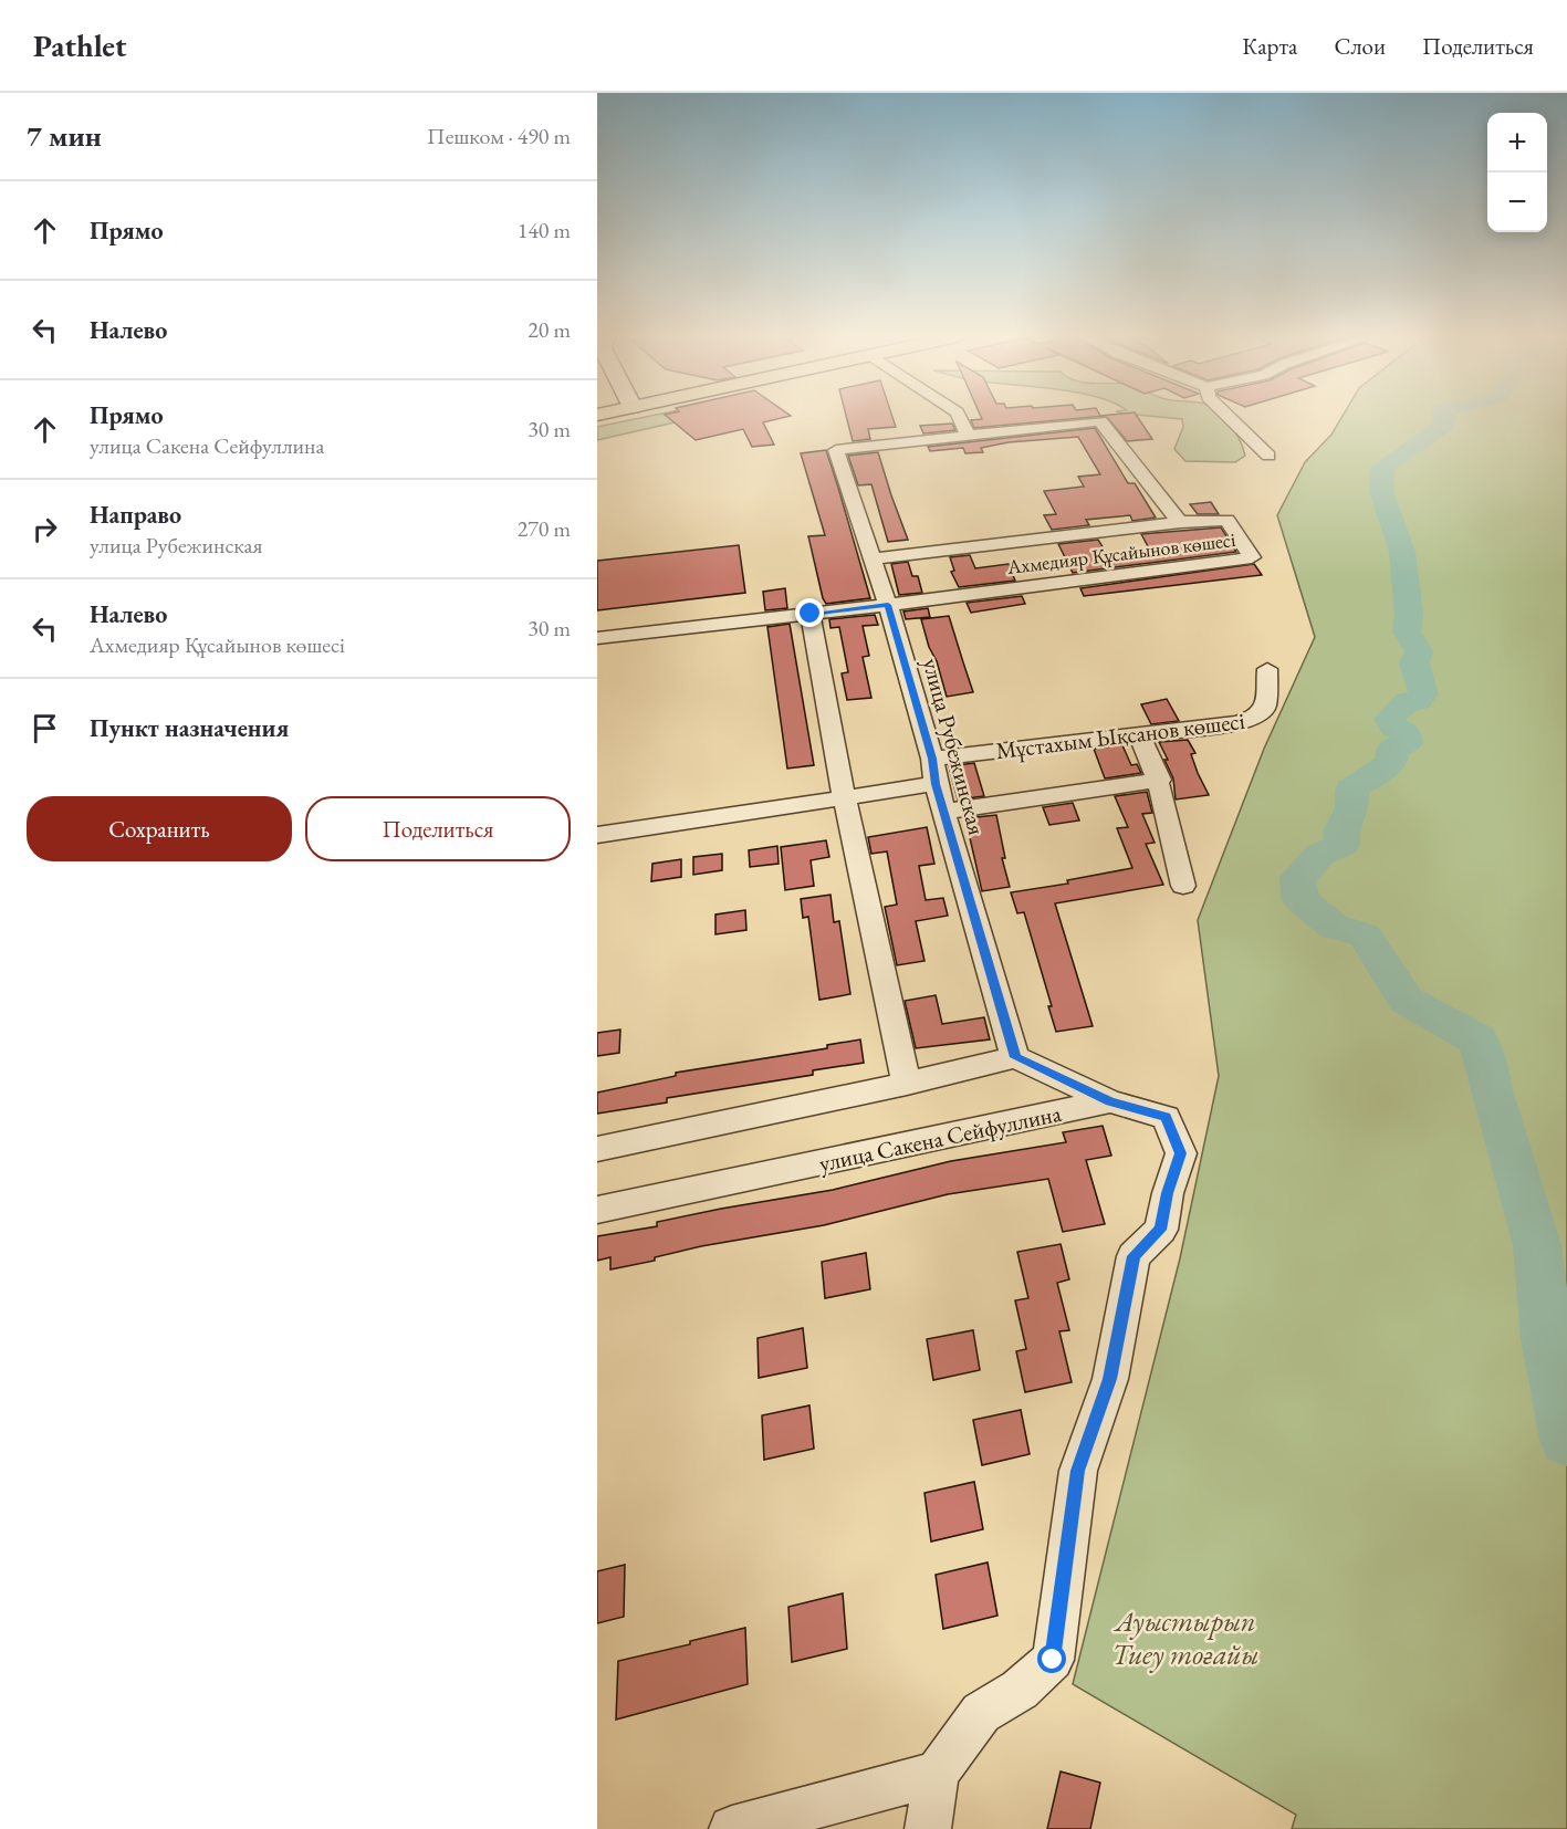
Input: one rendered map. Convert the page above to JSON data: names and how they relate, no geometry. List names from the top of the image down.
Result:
{
  "streets": {
    "street": [
      "Ахмедияр Құсайынов көшесі",
      "Мұстахым Ықсанов көшесі",
      "улица Рубежинская",
      "улица Сакена Сейфуллина"
    ]
  },
  "crossings": [
    ["Ахмедияр Құсайынов көшесі", "улица Рубежинская"],
    ["Мұстахым Ықсанов көшесі", "улица Рубежинская"],
    ["улица Рубежинская", "улица Сакена Сейфуллина"]
  ],
  "parks": ["Ауыстырып Тиеу тоғайы"],
  "page": {
    "header": "Pathlet",
    "nav": ["Карта", "Слои", "Поделиться"],
    "heading": ["7 мин", "Пешком · 490 m"],
    "map_buttons": ["+", "−"],
    "list": [
      ["Прямо", "140 m"],
      ["Налево", "20 m"],
      ["Прямо", "улица Сакена Сейфуллина", "30 m"],
      ["Направо", "улица Рубежинская", "270 m"],
      ["Налево", "Ахмедияр Құсайынов көшесі", "30 m"],
      "Пункт назначения"
    ],
    "buttons": ["Сохранить", "Поделиться"]
  }
}
